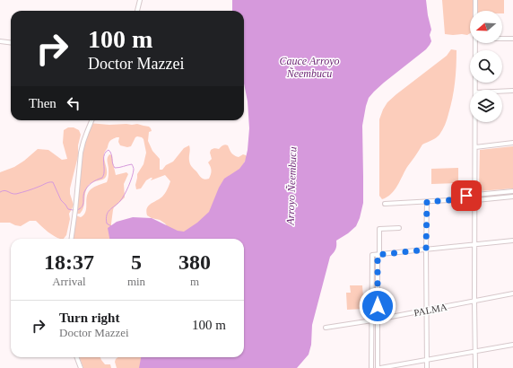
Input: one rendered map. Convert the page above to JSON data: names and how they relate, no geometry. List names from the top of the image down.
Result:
{
  "streets": {
    "street": ["PALMA"]
  },
  "water": ["Cauce Arroyo Ñeembucu", "Arroyo Ñeembucu"],
  "north": "left",
  "page": {
    "turn": ["100 m", "Doctor Mazzei"],
    "then": "Then",
    "eta": [
      "18:37",
      "Arrival",
      "5",
      "min",
      "380",
      "m"
    ],
    "list": [
      {
        "name": "Turn right",
        "note": "Doctor Mazzei",
        "value": "100 m"
      }
    ]
  }
}
